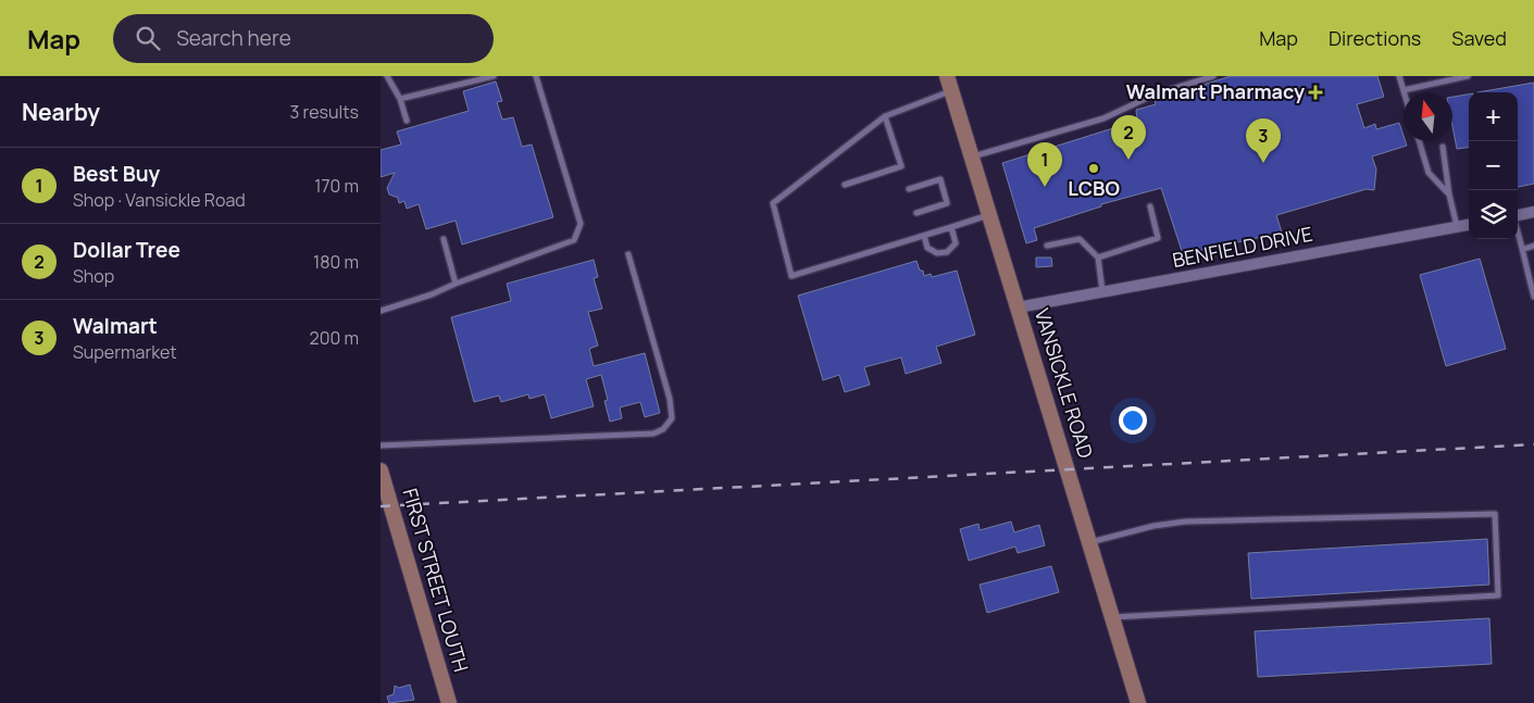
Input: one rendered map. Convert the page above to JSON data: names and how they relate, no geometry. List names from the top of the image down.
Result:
{
  "streets": {
    "street": ["BENFIELD DRIVE", "VANSICKLE ROAD", "FIRST STREET LOUTH"]
  },
  "crossings": [
    ["BENFIELD DRIVE", "VANSICKLE ROAD"]
  ],
  "places": {
    "health": ["Walmart Pharmacy"],
    "other": ["LCBO"]
  },
  "north": "top",
  "page": {
    "header": "Map",
    "search": "Search here",
    "nav": ["Map", "Directions", "Saved"],
    "heading": ["Nearby", "3 results"],
    "map_buttons": ["+", "−"],
    "pins": ["2", "3", "1"],
    "list": [
      {
        "mark": "1",
        "name": "Best Buy",
        "note": "Shop · Vansickle Road",
        "value": "170 m"
      },
      {
        "mark": "2",
        "name": "Dollar Tree",
        "note": "Shop",
        "value": "180 m"
      },
      {
        "mark": "3",
        "name": "Walmart",
        "note": "Supermarket",
        "value": "200 m"
      }
    ]
  }
}
